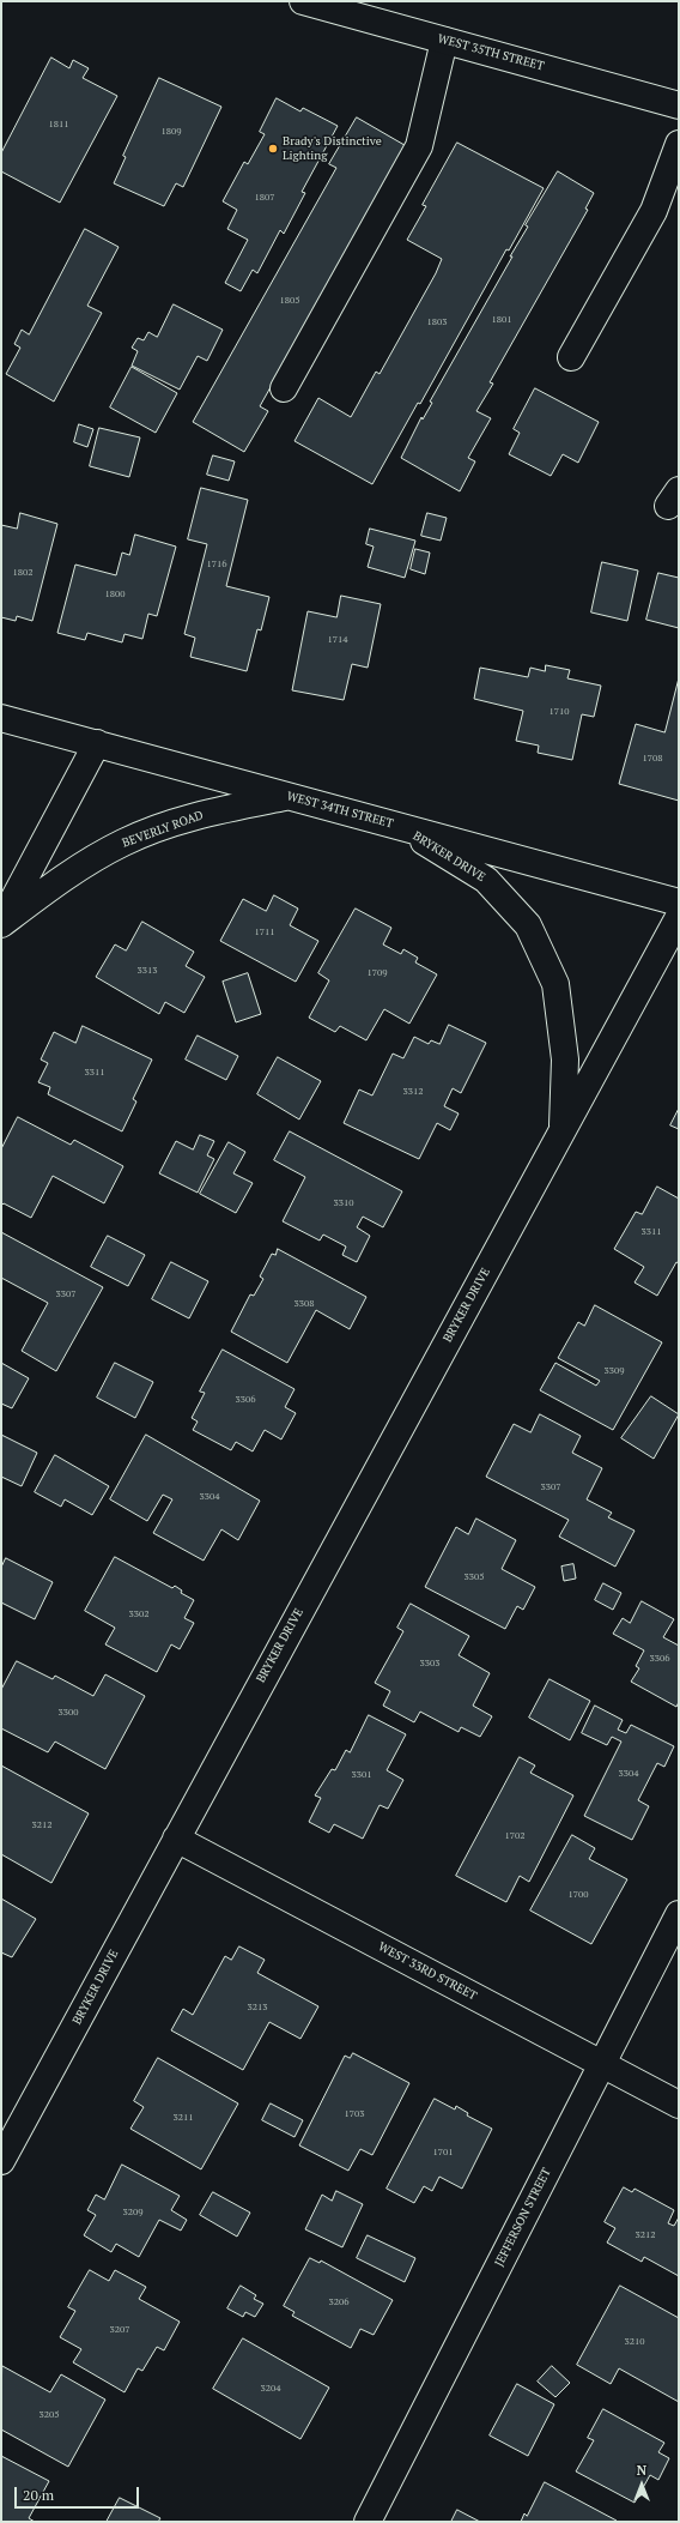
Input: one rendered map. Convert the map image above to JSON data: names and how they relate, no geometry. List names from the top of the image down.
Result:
{
  "streets": {
    "street": [
      "WEST 35TH STREET",
      "WEST 34TH STREET",
      "BEVERLY ROAD",
      "BRYKER DRIVE",
      "WEST 33RD STREET",
      "JEFFERSON STREET"
    ]
  },
  "crossings": [
    ["WEST 34TH STREET", "BEVERLY ROAD"],
    ["WEST 34TH STREET", "BRYKER DRIVE"],
    ["BRYKER DRIVE", "WEST 33RD STREET"],
    ["WEST 33RD STREET", "JEFFERSON STREET"]
  ],
  "places": ["Brady's Distinctive Lighting"],
  "house_numbers": [
    "1811",
    "1809",
    "1807",
    "1805",
    "1801",
    "1803",
    "1716",
    "1802",
    "1800",
    "1714",
    "1710",
    "1708",
    "1711",
    "3313",
    "1709",
    "3311",
    "3312",
    "3310",
    "3311",
    "3307",
    "3308",
    "3309",
    "3306",
    "3307",
    "3304",
    "3305",
    "3302",
    "3306",
    "3303",
    "3300",
    "3304",
    "3301",
    "3212",
    "1702",
    "1700",
    "3213",
    "1703",
    "3211",
    "1701",
    "3209",
    "3212",
    "3206",
    "3207",
    "3210",
    "3204",
    "3205"
  ],
  "scale_bar": "20 m",
  "north": "top"
}
